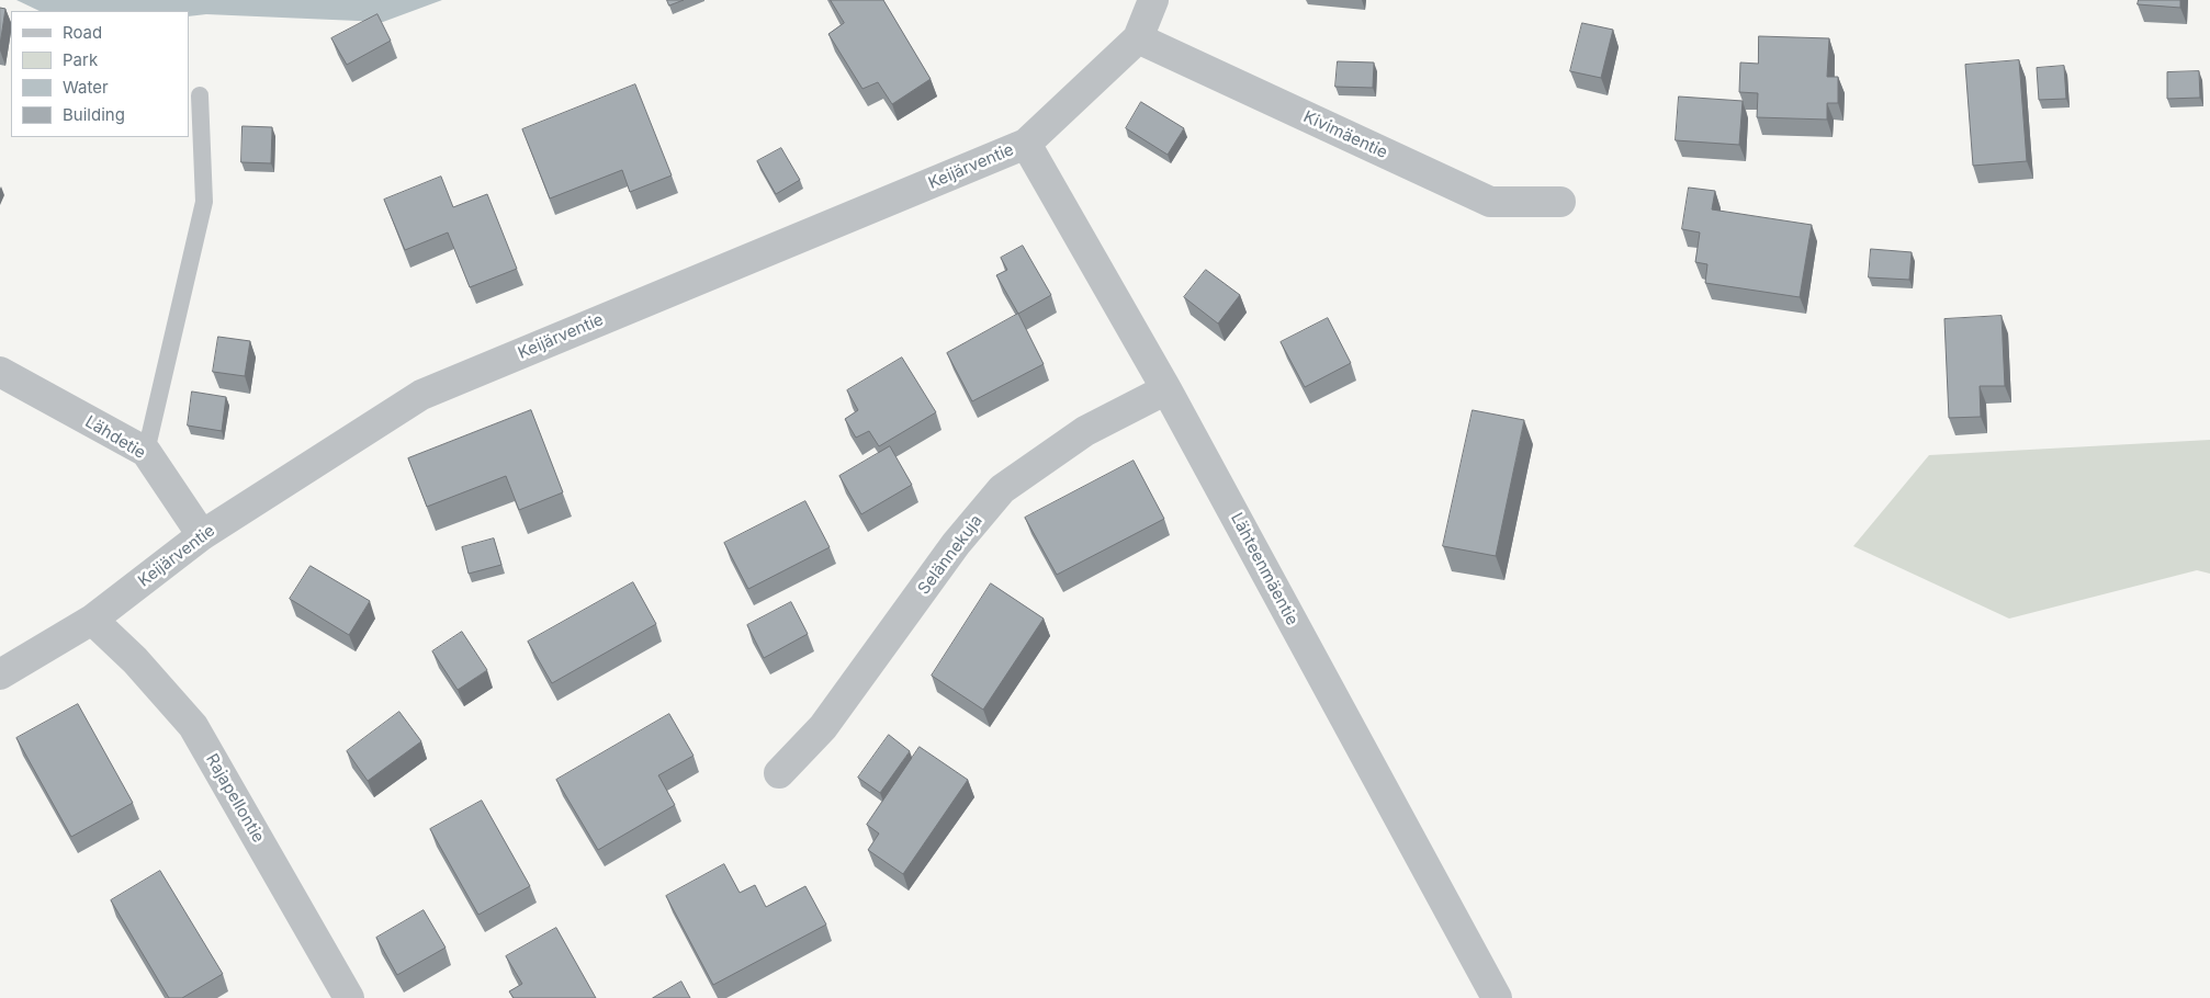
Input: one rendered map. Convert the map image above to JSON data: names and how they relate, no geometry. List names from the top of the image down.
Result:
{
  "streets": {
    "street": [
      "Kivimäentie",
      "Keijärventie",
      "Lähdetie",
      "Selännekuja",
      "Lähteenmäentie",
      "Rajapellontie"
    ]
  },
  "crossings": [
    ["Kivimäentie", "Keijärventie"],
    ["Keijärventie", "Lähdetie"],
    ["Keijärventie", "Lähteenmäentie"],
    ["Keijärventie", "Rajapellontie"],
    ["Selännekuja", "Lähteenmäentie"]
  ],
  "legend": [
    "Road",
    "Park",
    "Water",
    "Building"
  ]
}
